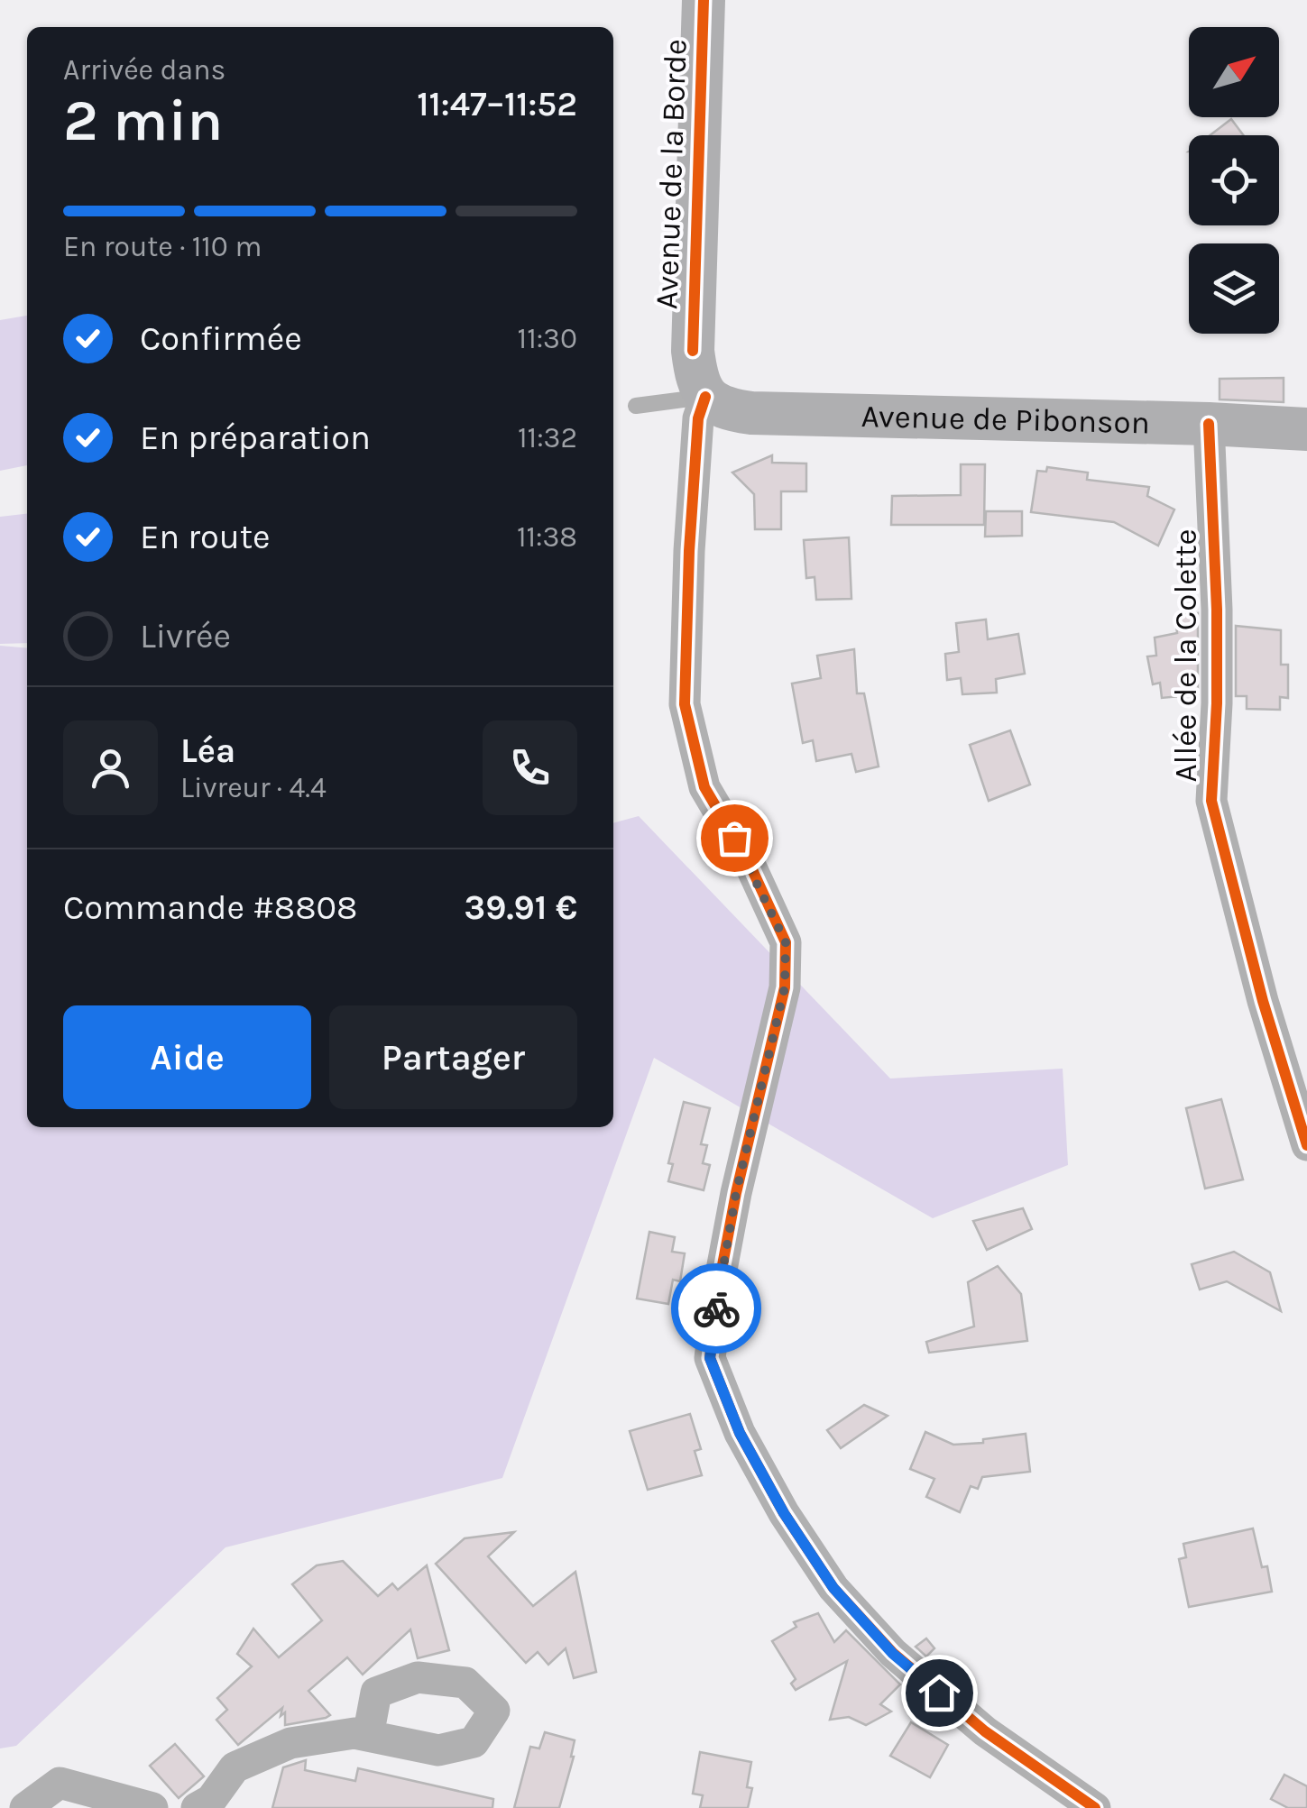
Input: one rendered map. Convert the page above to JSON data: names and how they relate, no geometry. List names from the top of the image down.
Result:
{
  "streets": {
    "street": ["Avenue de la Borde", "Avenue de Pibonson", "Allée de la Colette"]
  },
  "crossings": [
    ["Avenue de la Borde", "Avenue de Pibonson"],
    ["Avenue de Pibonson", "Allée de la Colette"]
  ],
  "north": "top right",
  "page": {
    "heading": ["2 min", "Arrivée dans", "11:47–11:52"],
    "panel": [
      "Léa",
      "Livreur · 4.4",
      "Commande #8808",
      "39.91 €"
    ],
    "bar": "En route · 110 m",
    "list": [
      ["Confirmée", "11:30"],
      ["En préparation", "11:32"],
      ["En route", "11:38"],
      "Livrée"
    ],
    "buttons": ["Aide", "Partager"]
  }
}
